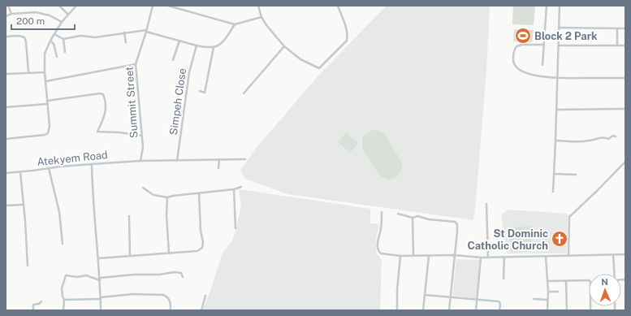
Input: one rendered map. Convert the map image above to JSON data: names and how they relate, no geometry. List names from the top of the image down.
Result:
{
  "streets": {
    "street": ["Simpeh Close", "Summit Street", "Atekyem Road"]
  },
  "crossings": [
    ["Simpeh Close", "Atekyem Road"],
    ["Summit Street", "Atekyem Road"]
  ],
  "places": {
    "sports": ["Block 2 Park"],
    "church": ["St Dominic Catholic Church"]
  },
  "scale_bar": "200 m",
  "north": "top"
}
